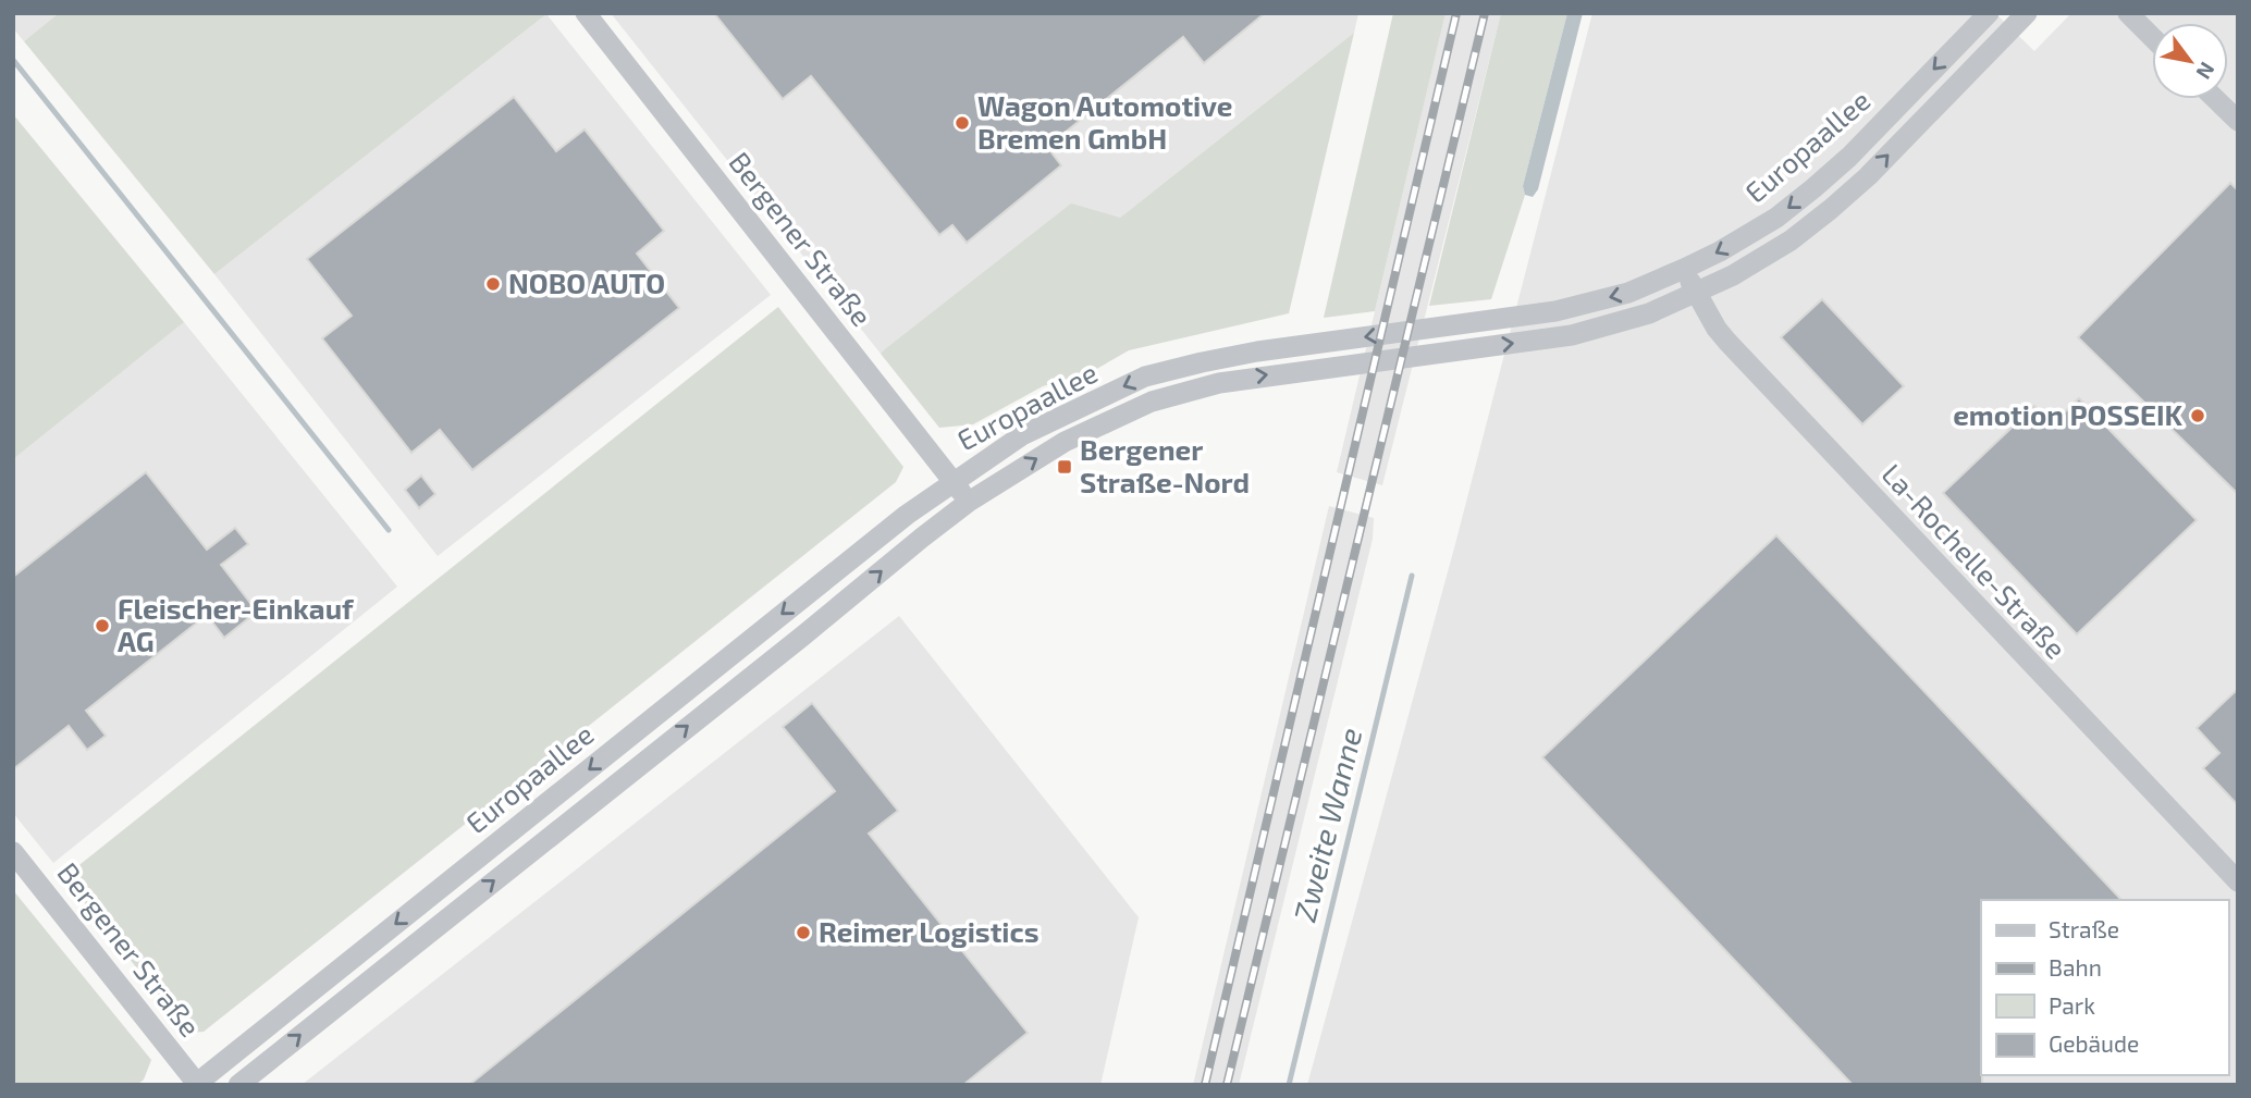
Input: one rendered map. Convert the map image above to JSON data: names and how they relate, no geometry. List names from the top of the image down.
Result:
{
  "streets": {
    "street": ["Europaallee", "Bergener Straße", "La-Rochelle-Straße"]
  },
  "crossings": [
    ["Europaallee", "Bergener Straße"],
    ["Europaallee", "La-Rochelle-Straße"]
  ],
  "water": ["Zweite Wanne"],
  "places": {
    "other": [
      "Wagon Automotive Bremen GmbH",
      "NOBO AUTO",
      "emotion POSSEIK",
      "Fleischer-Einkauf AG",
      "Reimer Logistics"
    ],
    "transit": ["Bergener Straße-Nord"]
  },
  "legend": [
    "Straße",
    "Bahn",
    "Park",
    "Gebäude"
  ],
  "north": "bottom right"
}
